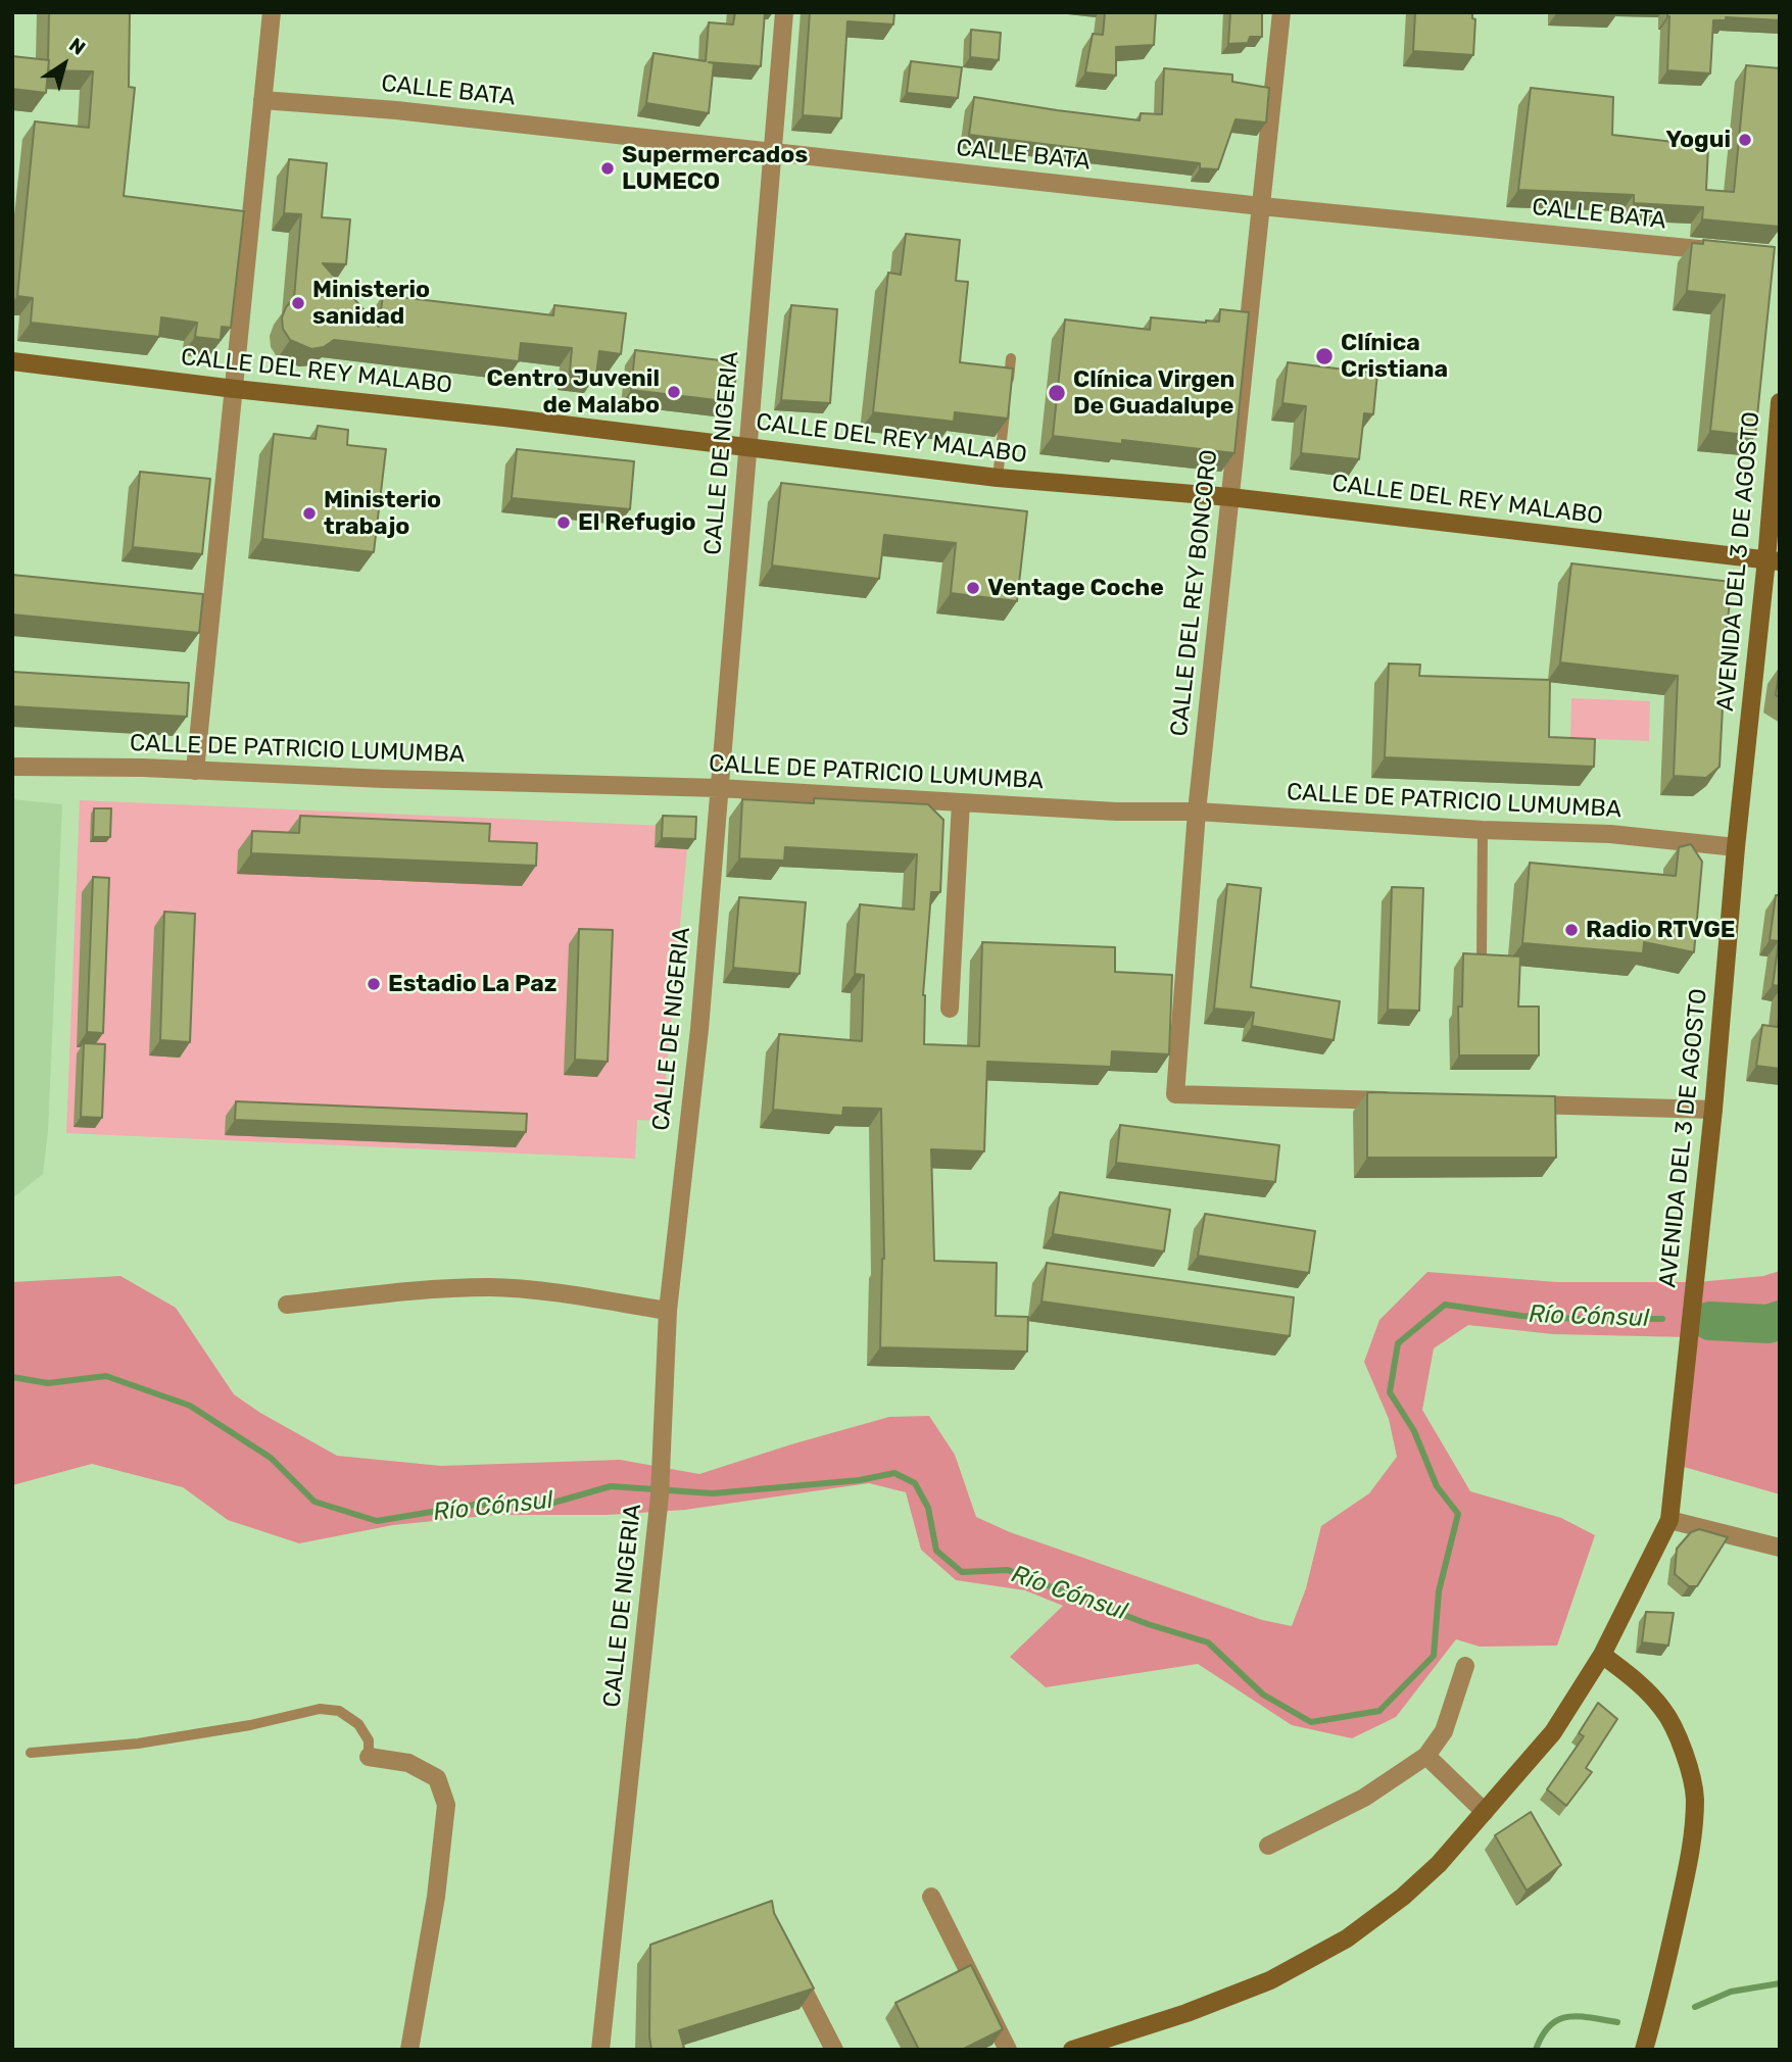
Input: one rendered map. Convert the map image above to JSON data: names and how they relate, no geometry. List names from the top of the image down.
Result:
{
  "streets": {
    "main road": ["CALLE DEL REY MALABO", "AVENIDA DEL 3 DE AGOSTO"],
    "street": [
      "CALLE BATA",
      "CALLE DE NIGERIA",
      "CALLE DEL REY BONCORO",
      "CALLE DE PATRICIO LUMUMBA"
    ]
  },
  "crossings": [
    ["CALLE BATA", "CALLE DE NIGERIA"],
    ["CALLE BATA", "CALLE DEL REY BONCORO"],
    ["CALLE DEL REY MALABO", "CALLE DE NIGERIA"],
    ["CALLE DEL REY MALABO", "AVENIDA DEL 3 DE AGOSTO"],
    ["CALLE DEL REY MALABO", "CALLE DEL REY BONCORO"],
    ["CALLE DE NIGERIA", "CALLE DE PATRICIO LUMUMBA"],
    ["AVENIDA DEL 3 DE AGOSTO", "CALLE DE PATRICIO LUMUMBA"],
    ["CALLE DEL REY BONCORO", "CALLE DE PATRICIO LUMUMBA"]
  ],
  "water": ["Río Cónsul"],
  "places": [
    "Yogui",
    "Supermercados LUMECO",
    "Ministerio sanidad",
    "Clínica Cristiana",
    "Centro Juvenil de Malabo",
    "Clínica Virgen De Guadalupe",
    "Ministerio trabajo",
    "El Refugio",
    "Ventage Coche",
    "Radio RTVGE",
    "Estadio La Paz"
  ],
  "north": "top right"
}
